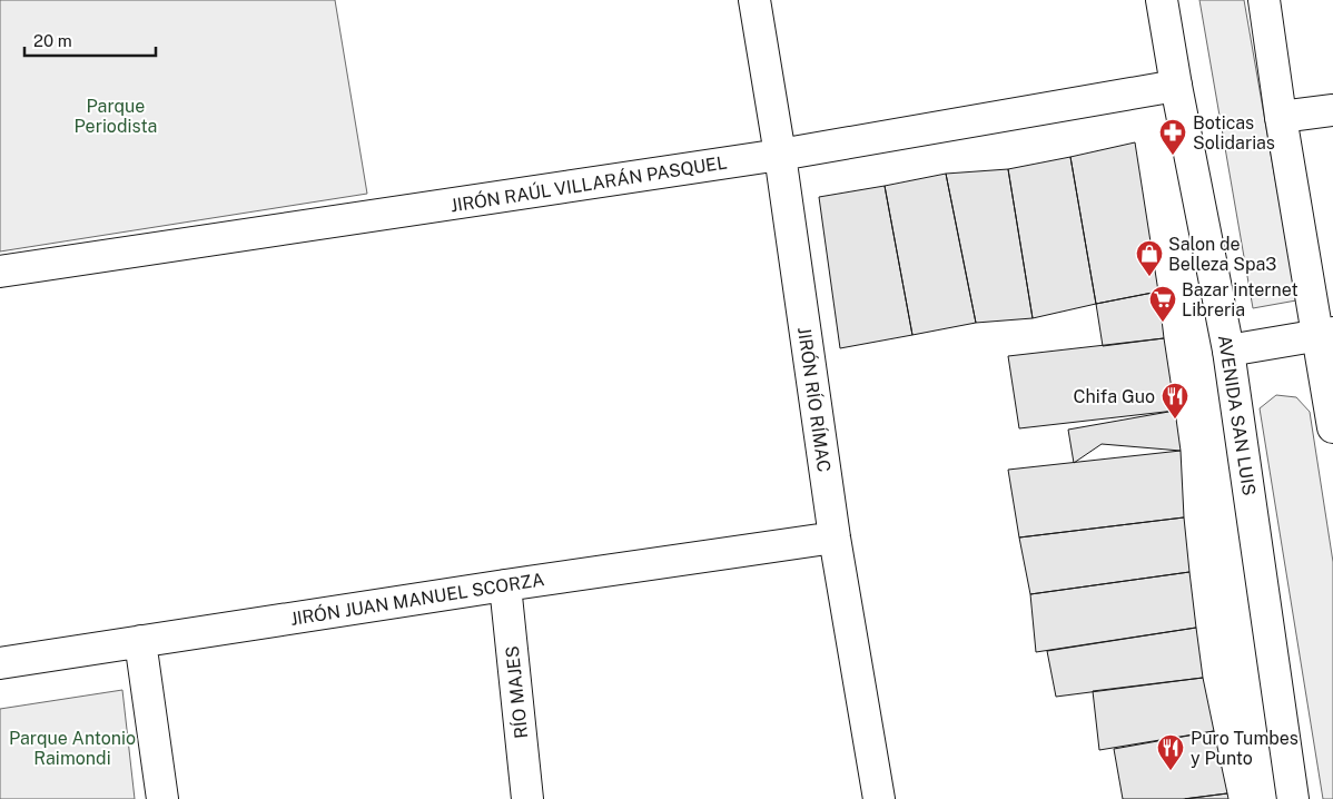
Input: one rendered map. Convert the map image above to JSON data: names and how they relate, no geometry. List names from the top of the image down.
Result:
{
  "streets": {
    "street": [
      "JIRÓN RAÚL VILLARÁN PASQUEL",
      "JIRÓN RÍO RÍMAC",
      "AVENIDA SAN LUIS",
      "JIRÓN JUAN MANUEL SCORZA",
      "RÍO MAJES"
    ]
  },
  "crossings": [
    ["JIRÓN RAÚL VILLARÁN PASQUEL", "JIRÓN RÍO RÍMAC"],
    ["JIRÓN RAÚL VILLARÁN PASQUEL", "AVENIDA SAN LUIS"],
    ["JIRÓN RÍO RÍMAC", "JIRÓN JUAN MANUEL SCORZA"],
    ["JIRÓN JUAN MANUEL SCORZA", "RÍO MAJES"]
  ],
  "parks": ["Parque Periodista", "Parque Antonio Raimondi"],
  "places": {
    "pharmacy": ["Boticas Solidarias"],
    "shop": ["Salon de Belleza Spa3"],
    "supermarket": ["Bazar internet Libreria"],
    "restaurant": ["Chifa Guo", "Puro Tumbes y Punto"]
  },
  "scale_bar": "20 m"
}
